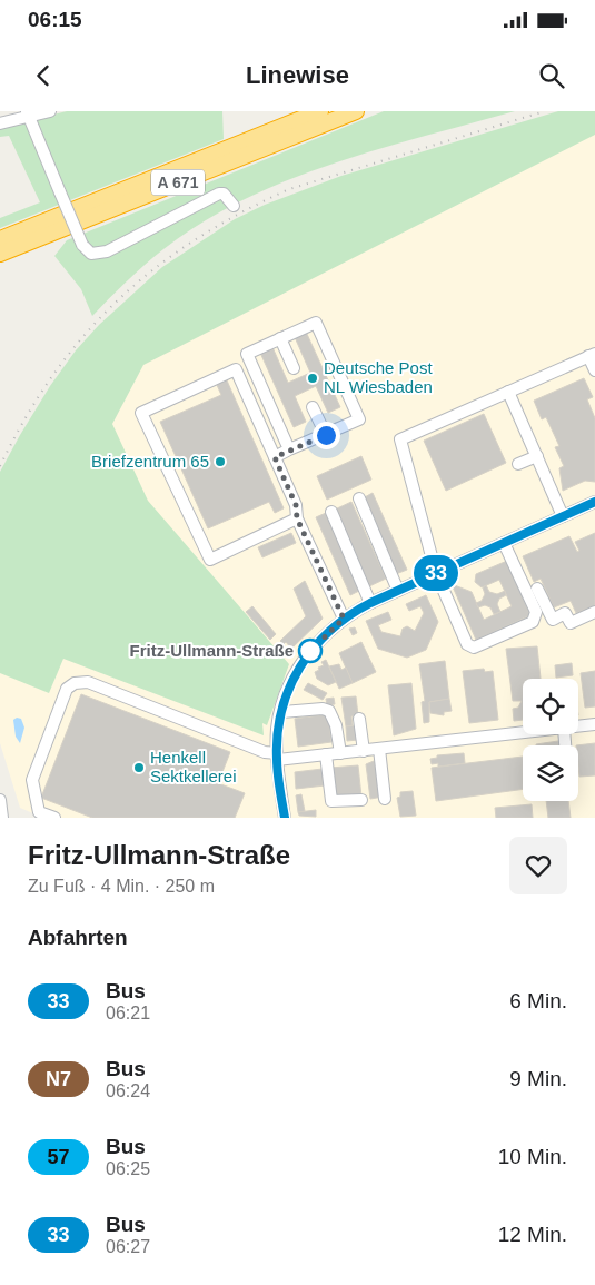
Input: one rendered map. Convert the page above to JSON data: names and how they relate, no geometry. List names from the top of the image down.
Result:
{
  "streets": {
    "highway": ["A 671"]
  },
  "places": [
    "Deutsche Post NL Wiesbaden",
    "Briefzentrum 65",
    "Fritz-Ullmann-Straße",
    "Henkell Sektkellerei"
  ],
  "lines": ["bus line 33"],
  "page": {
    "status": "06:15",
    "header": "Linewise",
    "on_map": "33",
    "heading": [
      ["Fritz-Ullmann-Straße", "Zu Fuß · 4 Min. · 250 m"],
      "Abfahrten"
    ],
    "list": [
      {
        "mark": "33",
        "name": "Bus",
        "note": "06:21",
        "value": "6 Min."
      },
      {
        "mark": "N7",
        "name": "Bus",
        "note": "06:24",
        "value": "9 Min."
      },
      {
        "mark": "57",
        "name": "Bus",
        "note": "06:25",
        "value": "10 Min."
      },
      {
        "mark": "33",
        "name": "Bus",
        "note": "06:27",
        "value": "12 Min."
      }
    ]
  }
}
